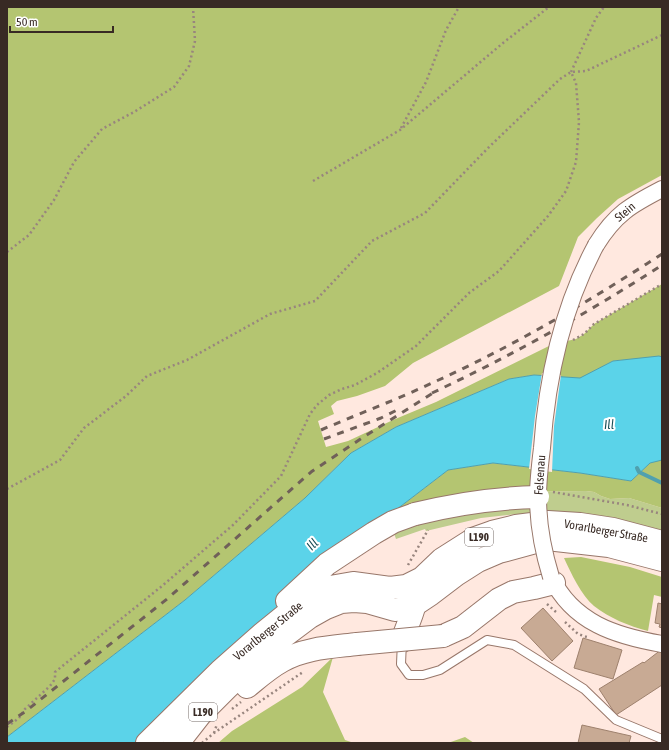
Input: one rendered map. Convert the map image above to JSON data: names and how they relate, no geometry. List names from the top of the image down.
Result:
{
  "streets": {
    "main road": ["Vorarlberger Straße", "L190"],
    "street": ["Stein", "Felsenau"]
  },
  "crossings": [
    ["Stein", "Felsenau"]
  ],
  "water": ["Ill"],
  "scale_bar": "50 m"
}
